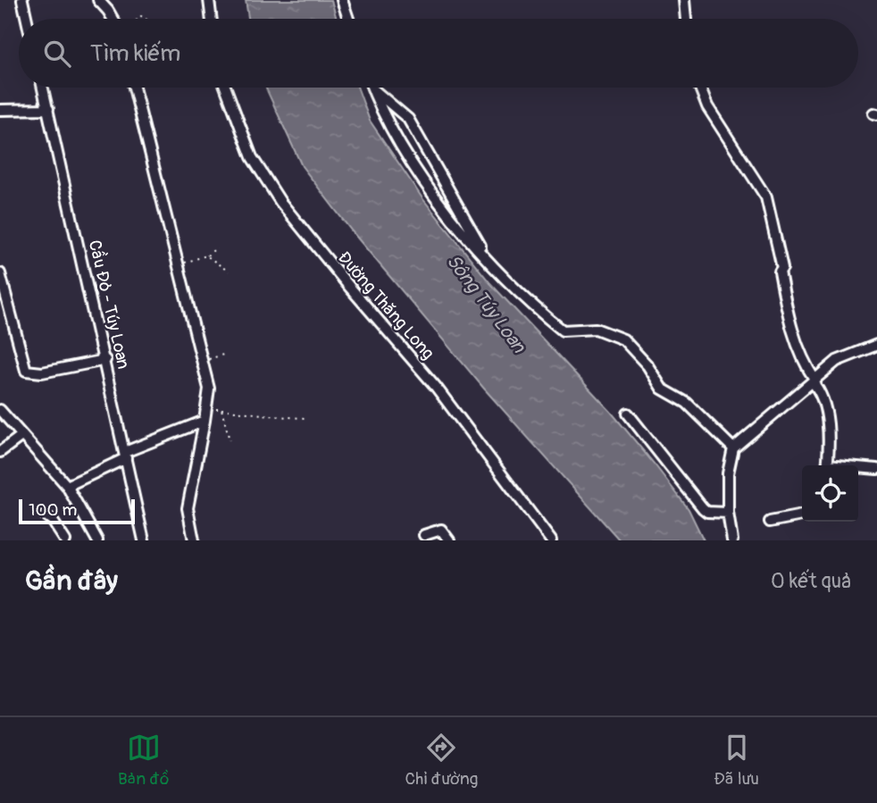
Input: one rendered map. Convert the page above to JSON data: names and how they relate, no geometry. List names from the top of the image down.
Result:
{
  "streets": {
    "street": ["Cầu Đỏ - Túy Loan", "Đường Thăng Long"]
  },
  "water": ["Sông Túy Loan"],
  "scale_bar": "100 m",
  "page": {
    "search": "Tìm kiếm",
    "scale": "100 m",
    "heading": ["Gần đây", "0 kết quả"],
    "nav": ["Bản đồ", "Chỉ đường", "Đã lưu"]
  }
}
